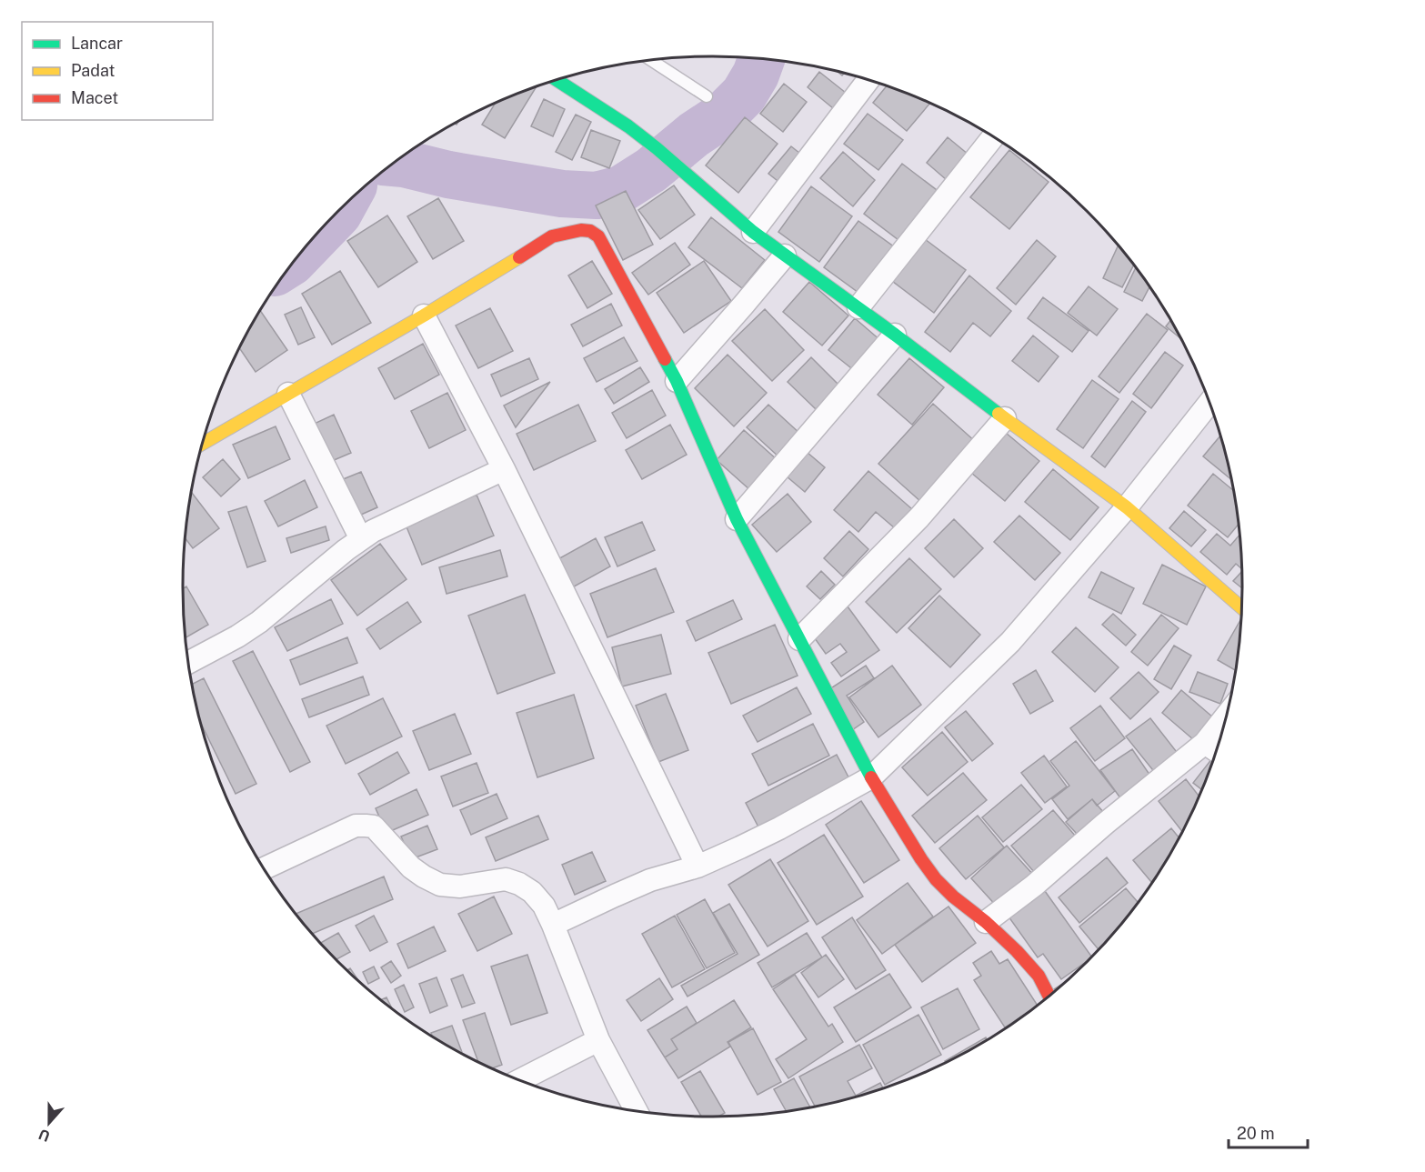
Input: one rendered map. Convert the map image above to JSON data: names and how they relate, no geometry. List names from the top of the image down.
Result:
{
  "legend": ["Lancar", "Padat", "Macet"],
  "scale_bar": "20 m",
  "north": "bottom"
}
